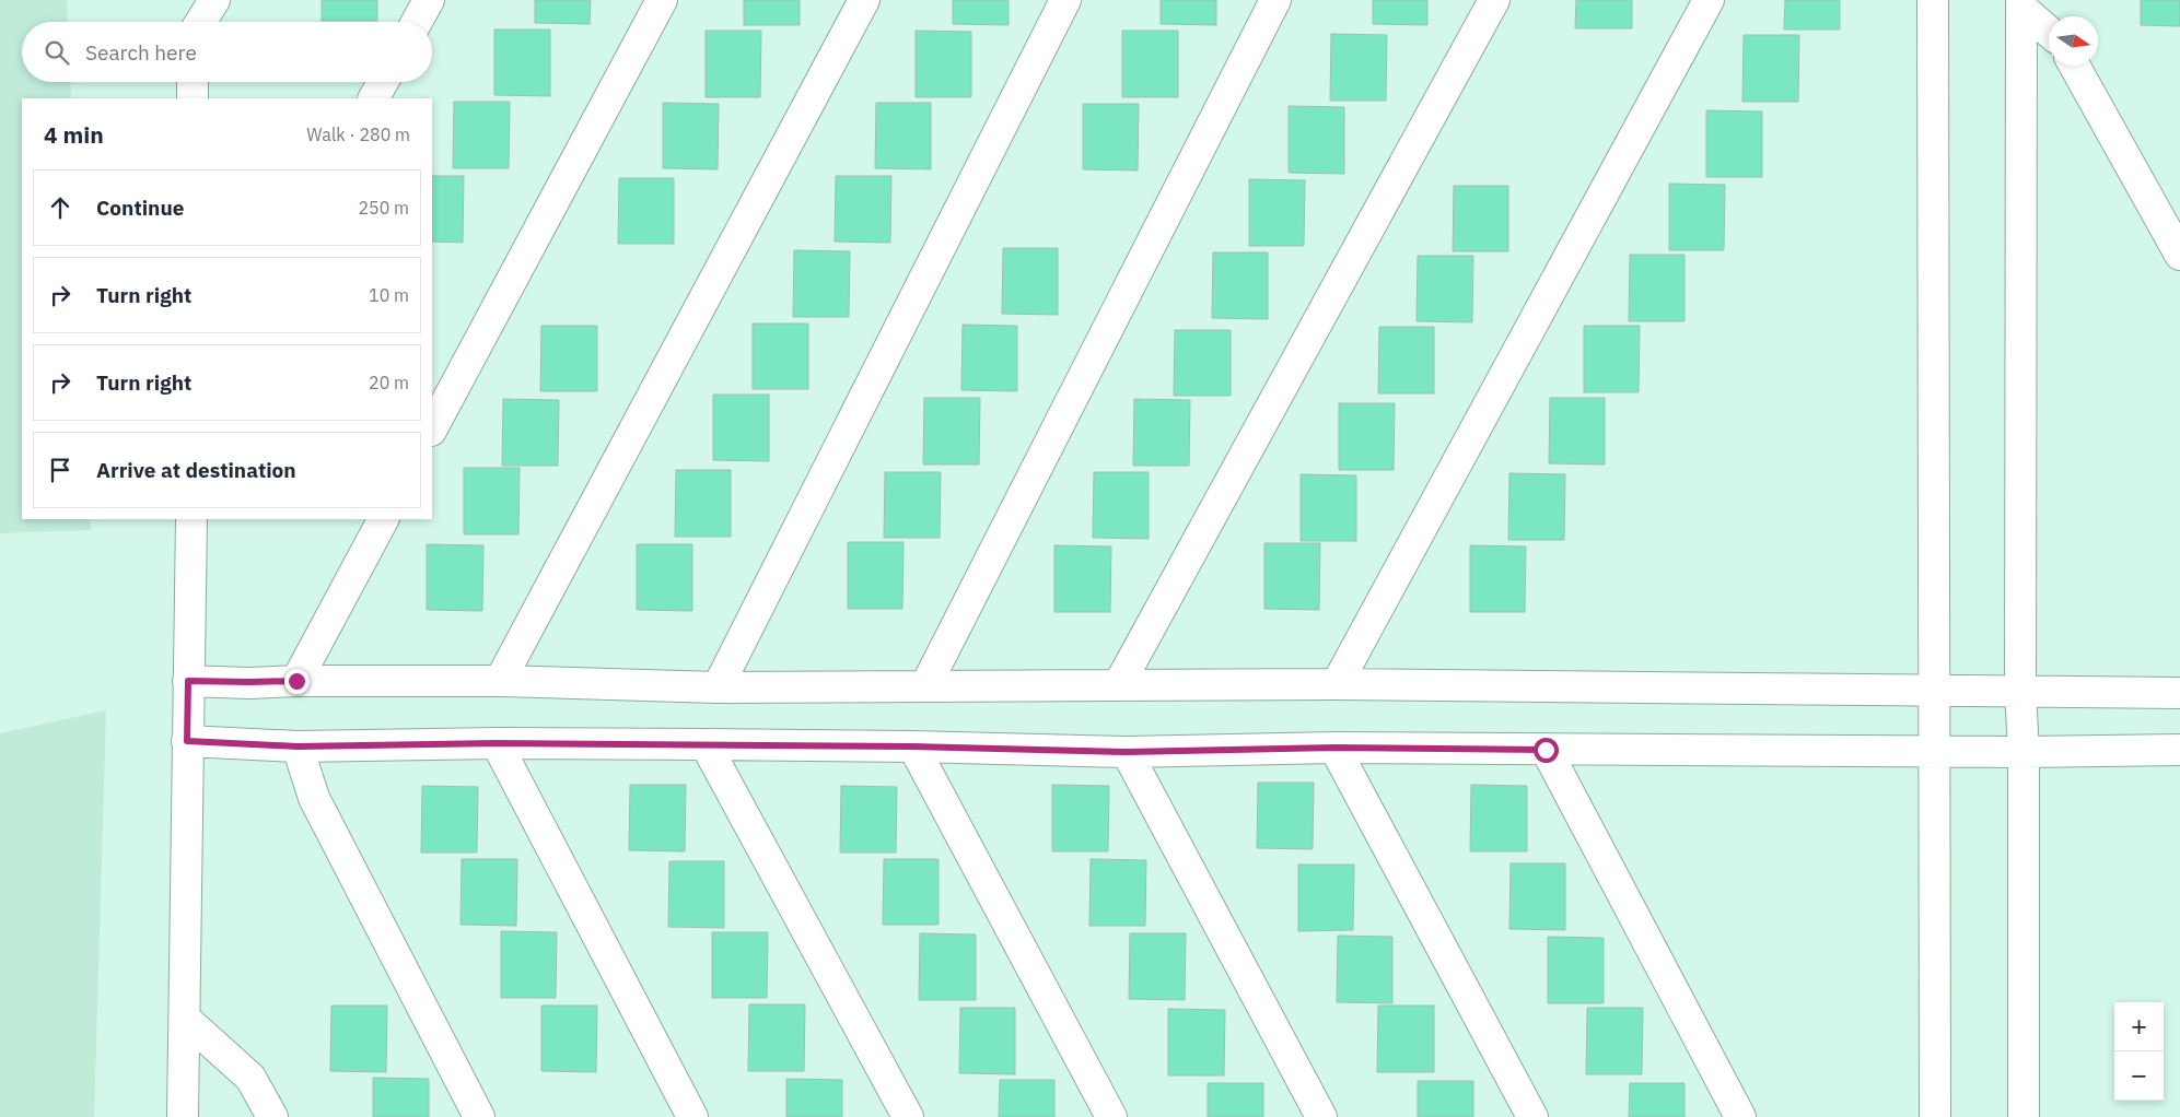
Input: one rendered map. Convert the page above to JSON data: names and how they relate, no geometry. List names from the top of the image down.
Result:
{
  "north": "right",
  "page": {
    "search": "Search here",
    "heading": ["4 min", "Walk · 280 m"],
    "list": [
      ["Continue", "250 m"],
      ["Turn right", "10 m"],
      ["Turn right", "20 m"],
      "Arrive at destination"
    ],
    "map_buttons": ["+", "−"]
  }
}
